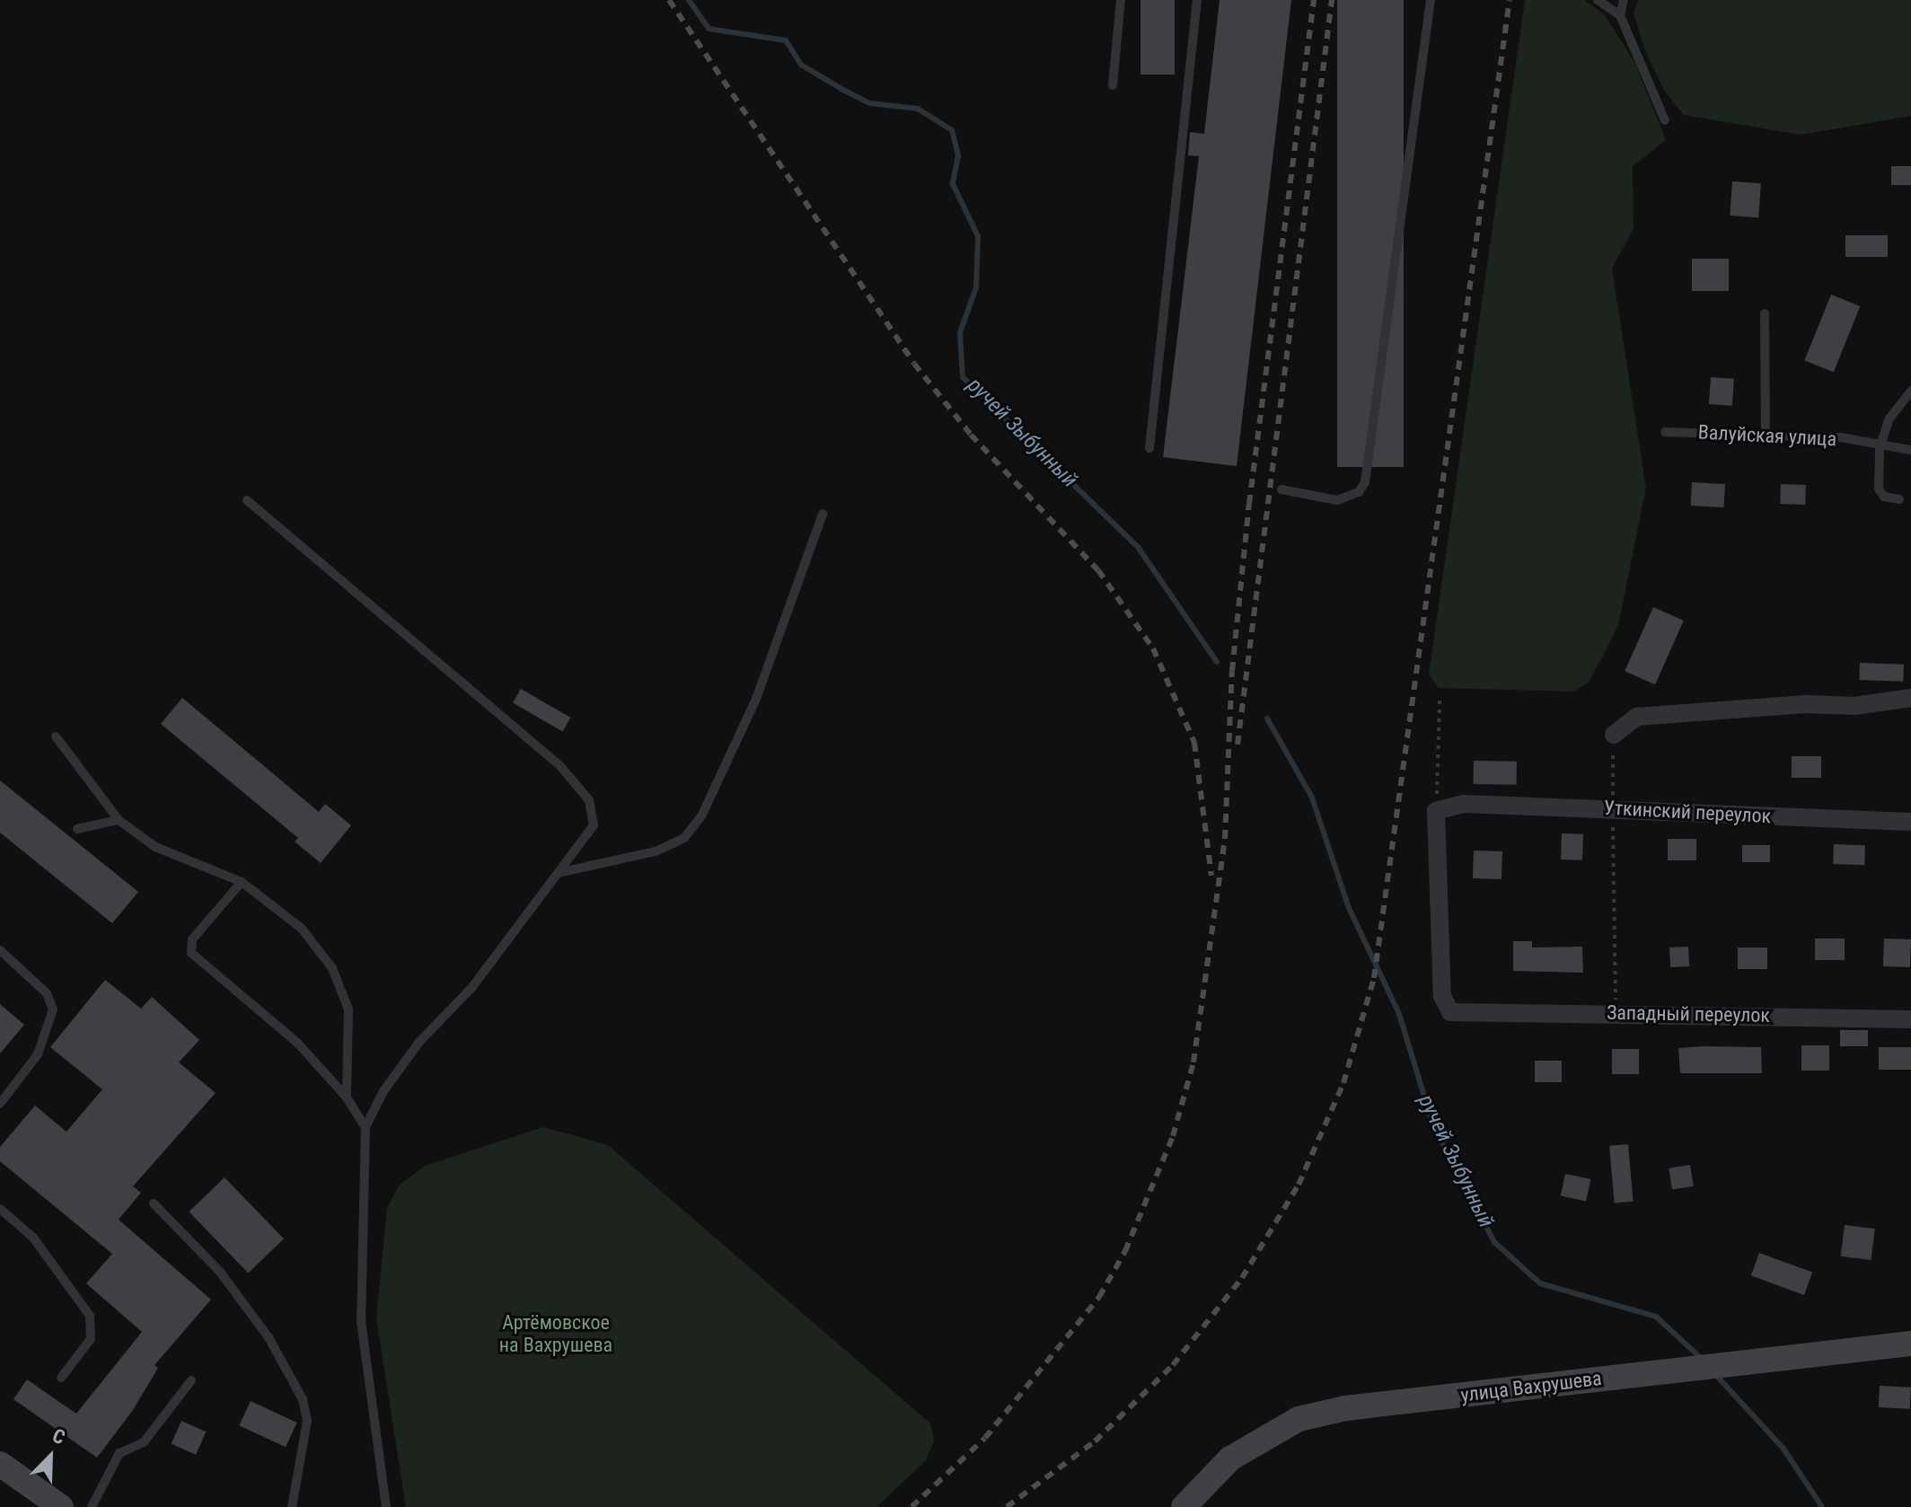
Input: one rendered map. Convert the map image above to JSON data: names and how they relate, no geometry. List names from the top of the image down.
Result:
{
  "streets": {
    "main road": ["улица Вахрушева"],
    "street": ["Уткинский переулок", "Западный переулок"],
    "lane": ["Валуйская улица"]
  },
  "crossings": [
    ["Уткинский переулок", "Западный переулок"]
  ],
  "water": ["ручей Зыбунный"],
  "parks": ["Артёмовское на Вахрушева"],
  "north": "top right"
}
